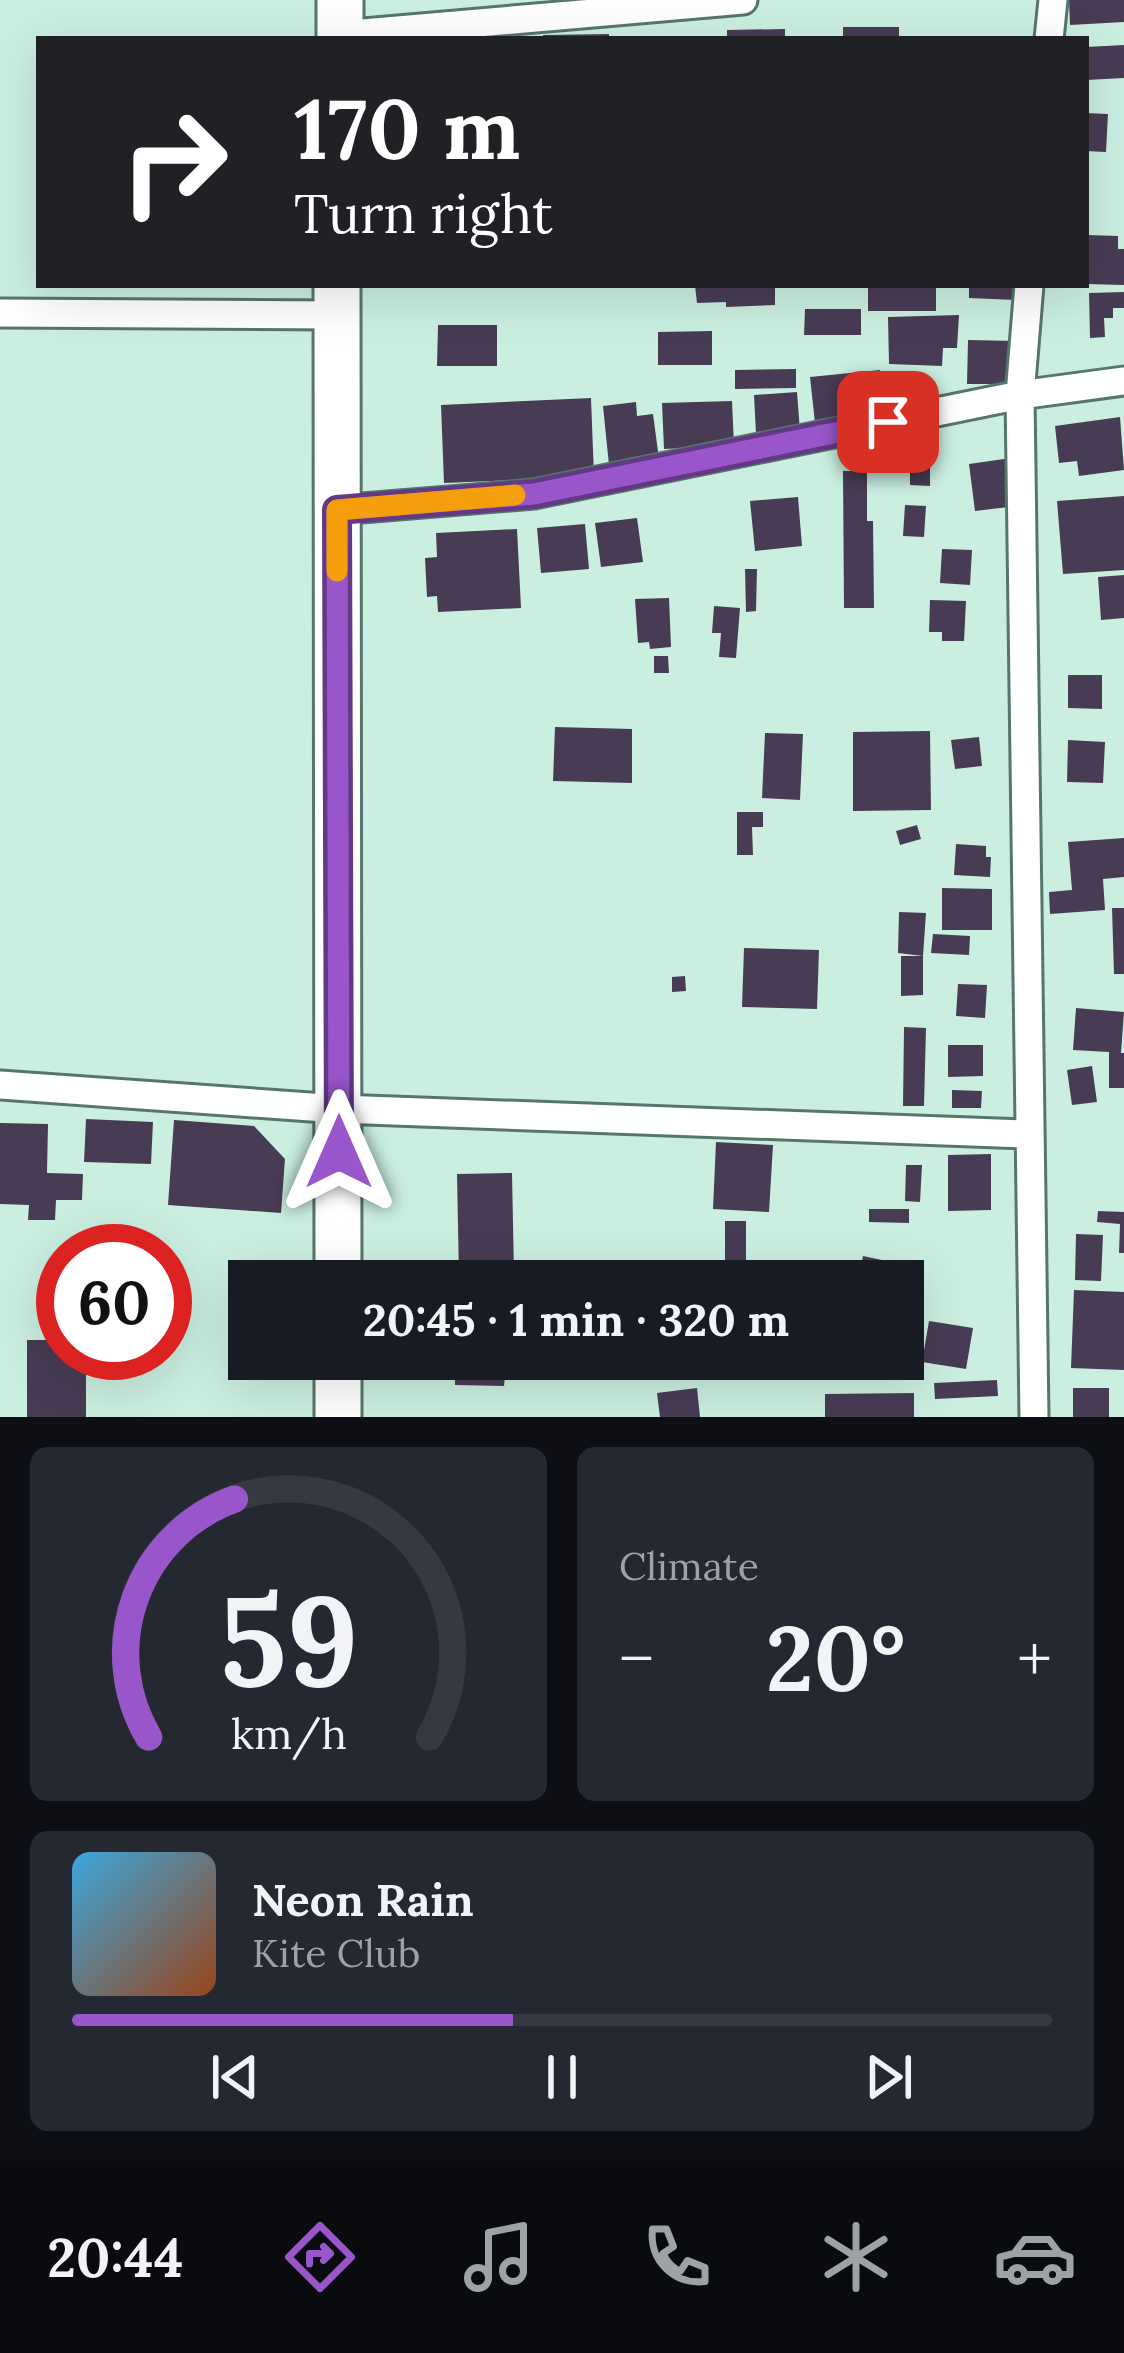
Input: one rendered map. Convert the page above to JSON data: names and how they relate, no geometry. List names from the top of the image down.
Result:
{
  "page": {
    "turn": ["170 m", "Turn right"],
    "limit": "60",
    "trip": "20:45 · 1 min · 320 m",
    "tile": "Climate",
    "heat": ["−", "20°", "+"],
    "song": ["Neon Rain", "Kite Club"],
    "tabs": "20:44",
    "gauge": ["59", "km/h"]
  }
}
